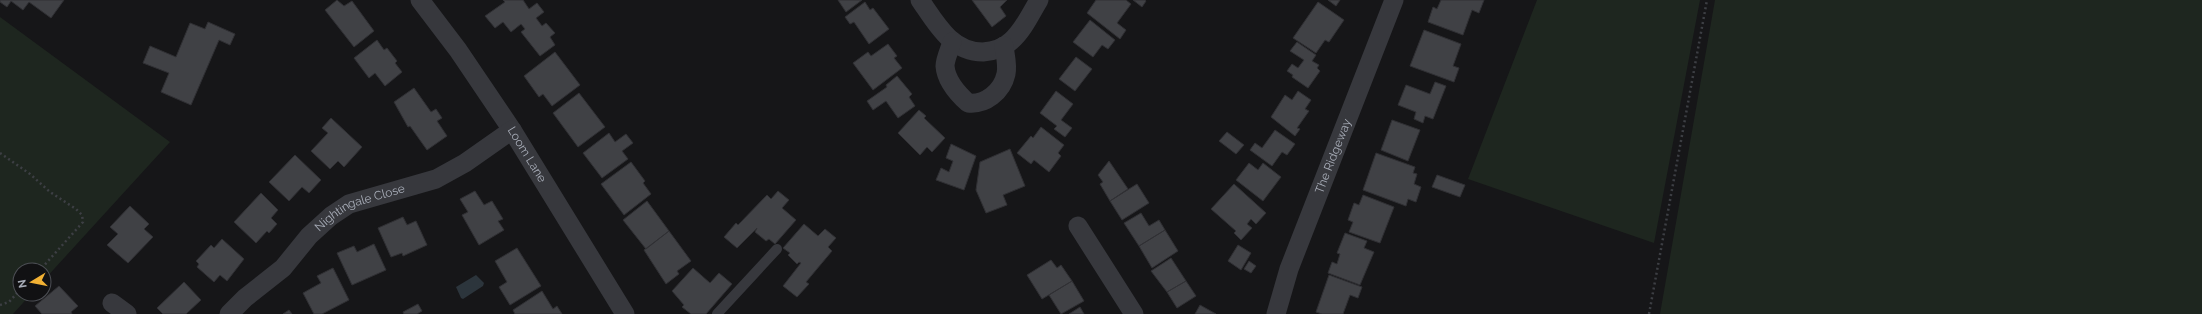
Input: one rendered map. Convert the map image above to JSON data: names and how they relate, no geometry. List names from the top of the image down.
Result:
{
  "streets": {
    "street": ["Loom Lane", "The Ridgeway", "Nightingale Close"]
  },
  "crossings": [
    ["Loom Lane", "Nightingale Close"]
  ],
  "north": "left"
}
